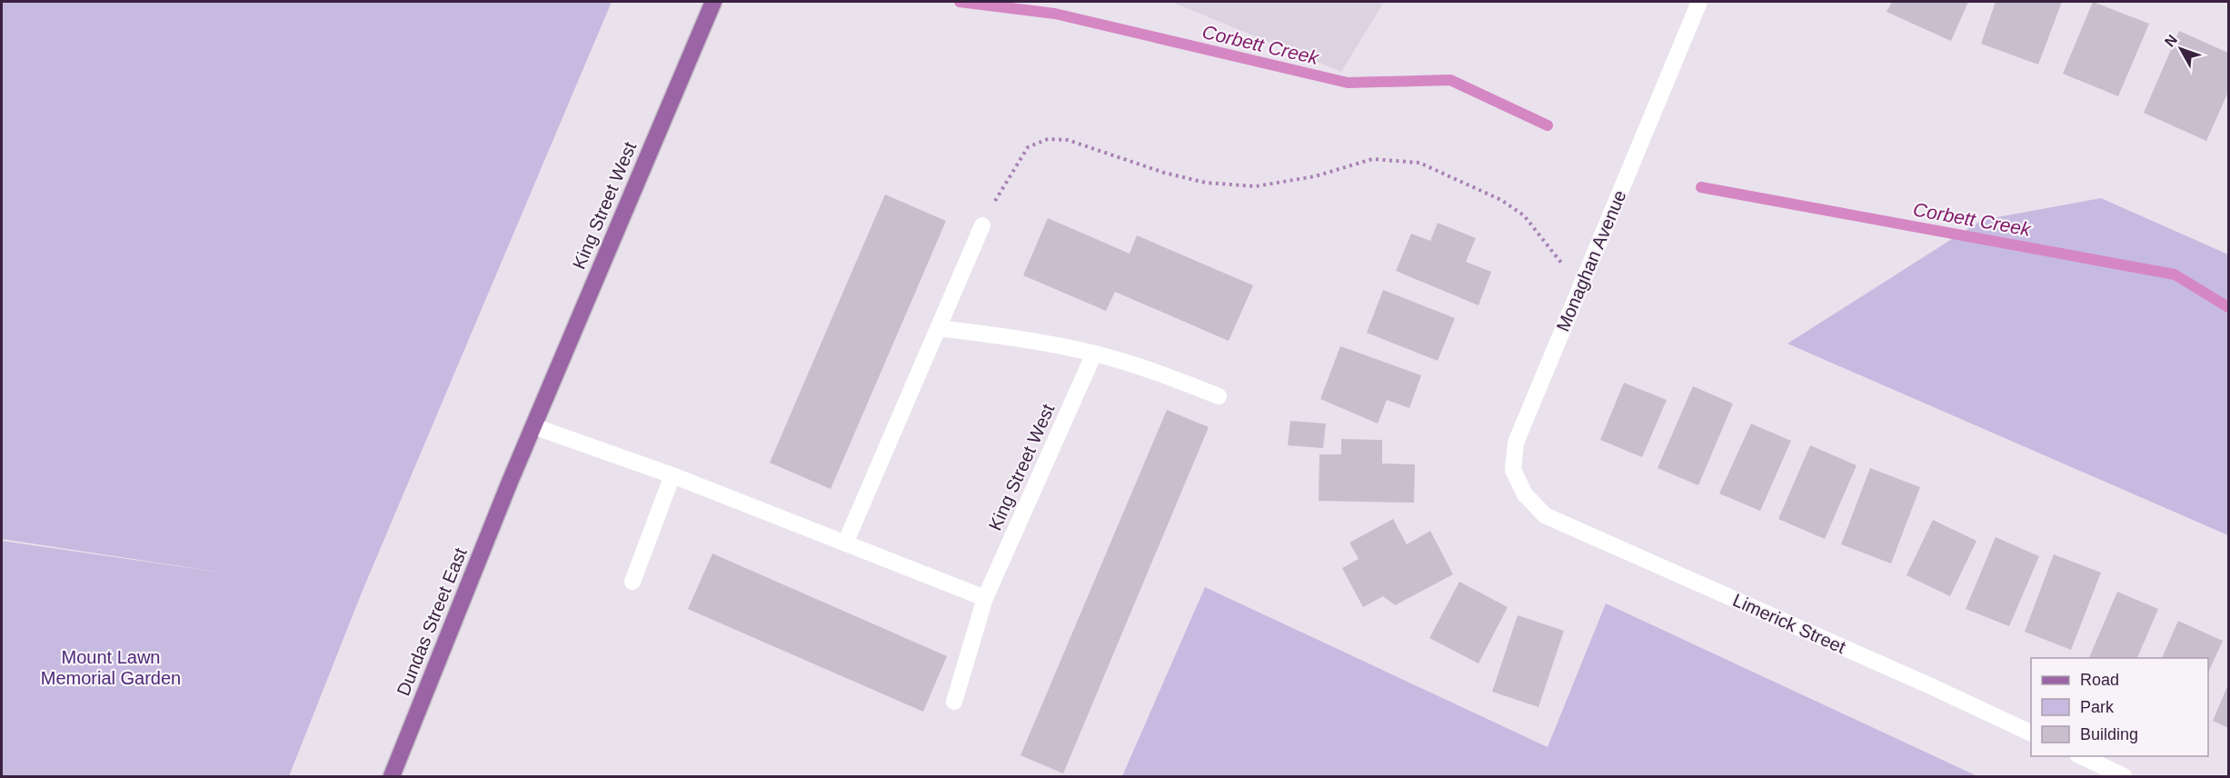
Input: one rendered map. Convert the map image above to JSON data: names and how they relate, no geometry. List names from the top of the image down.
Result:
{
  "streets": {
    "main road": ["King Street West", "Dundas Street East"],
    "street": ["Monaghan Avenue", "Limerick Street"]
  },
  "crossings": [
    ["King Street West", "Dundas Street East"],
    ["Monaghan Avenue", "Limerick Street"]
  ],
  "water": ["Corbett Creek"],
  "parks": ["Mount Lawn Memorial Garden"],
  "legend": ["Road", "Park", "Building"],
  "north": "top left"
}
